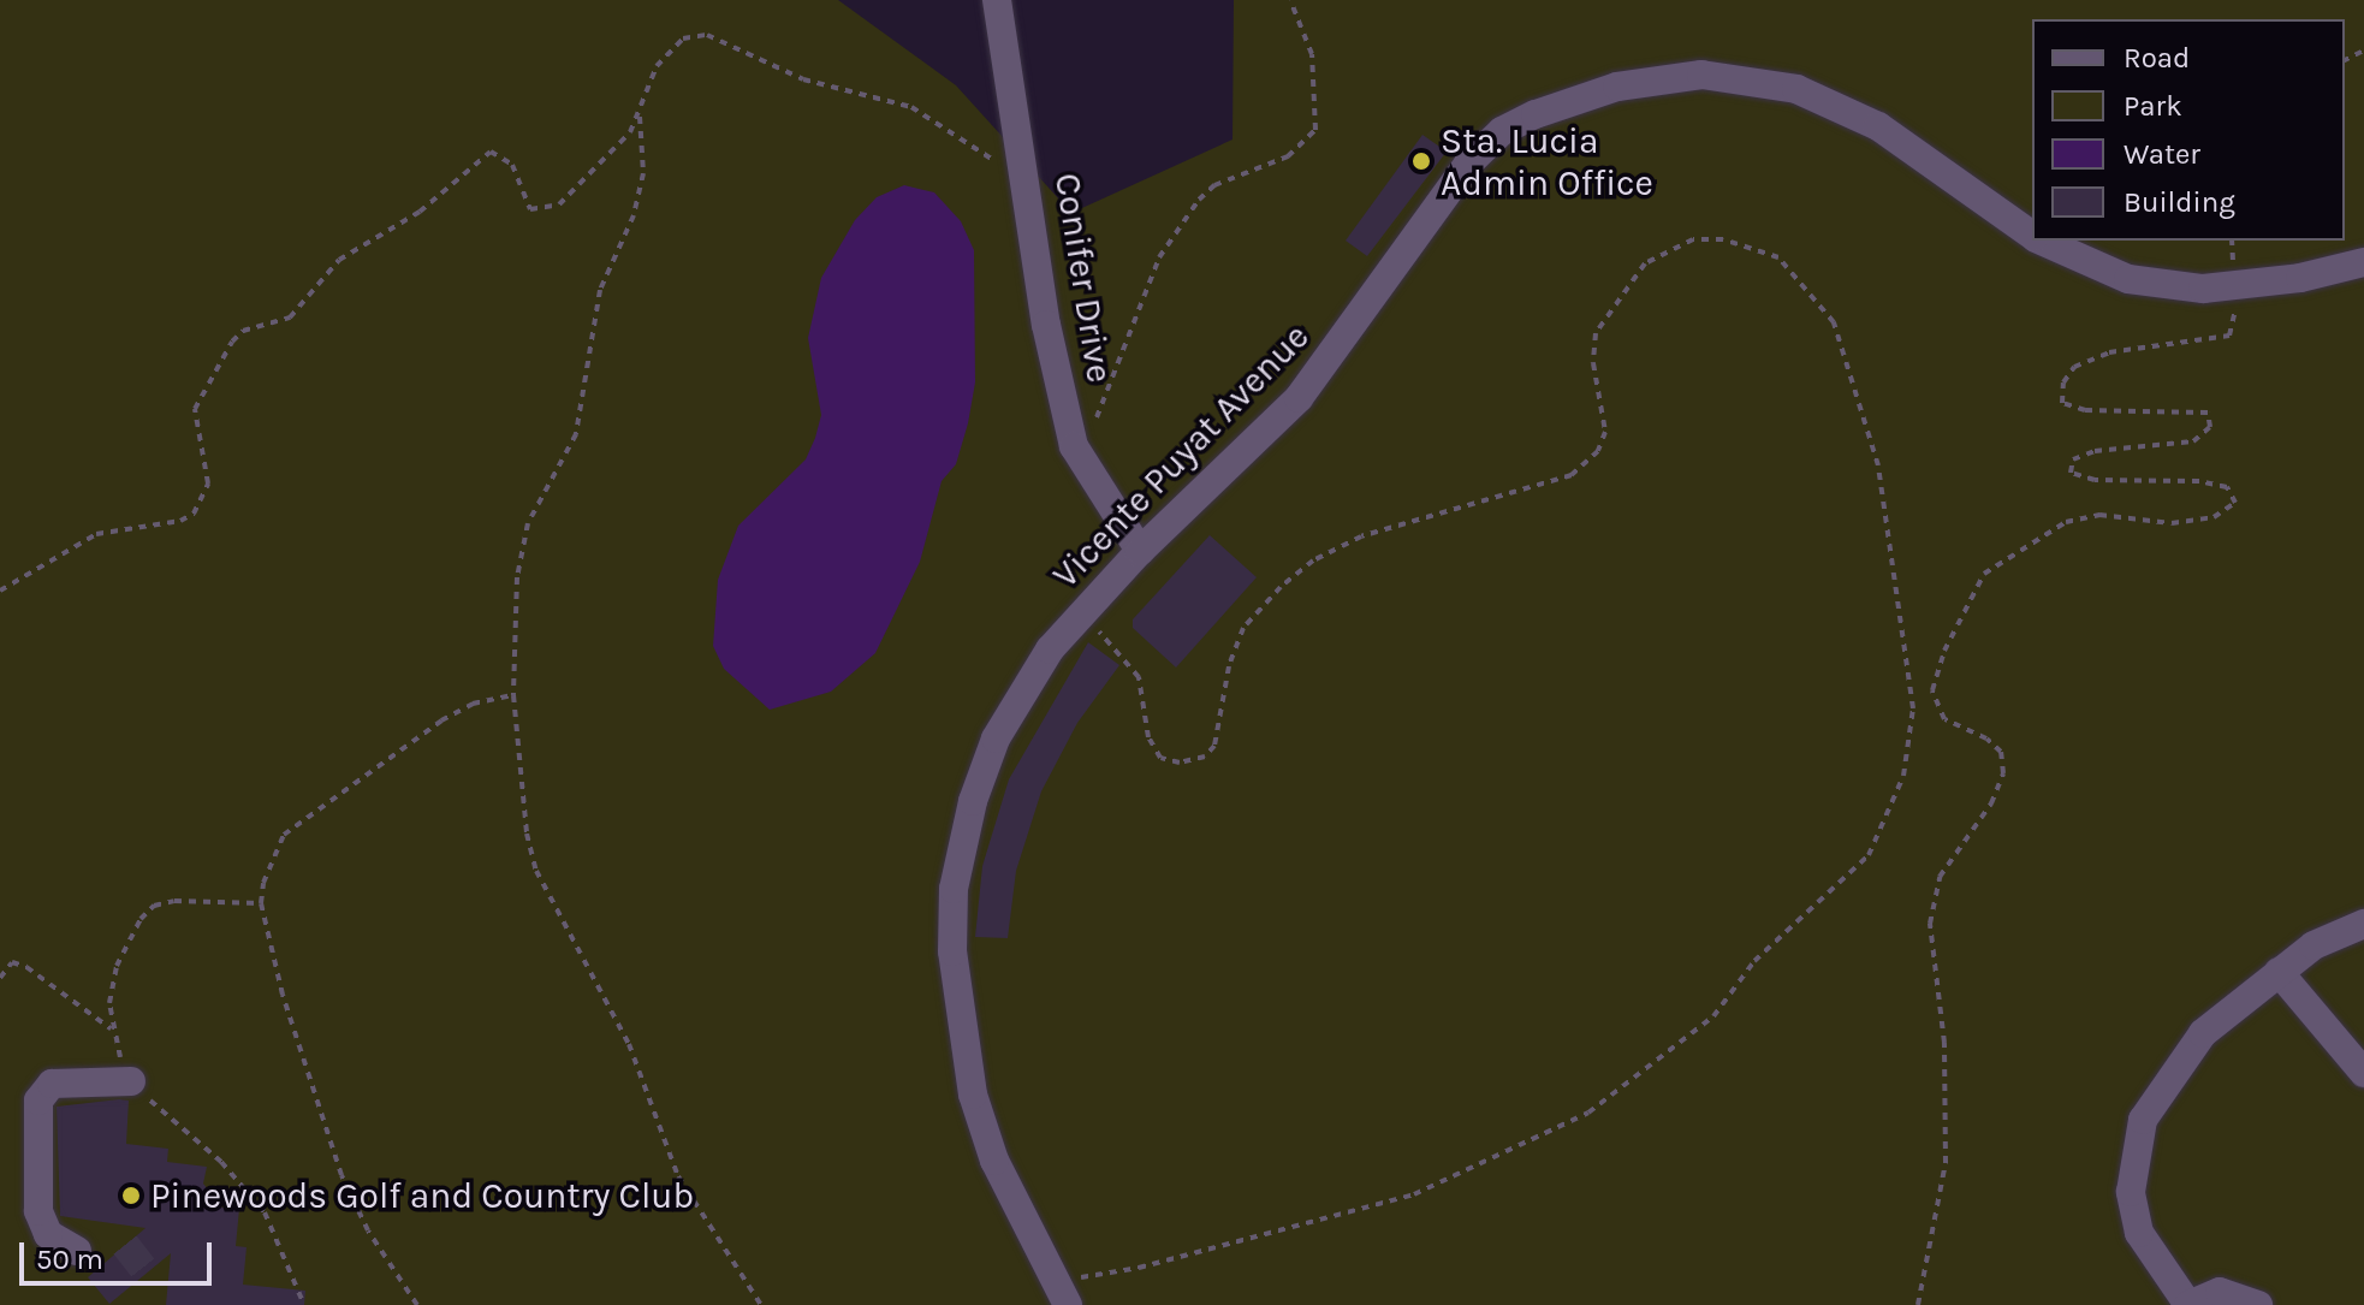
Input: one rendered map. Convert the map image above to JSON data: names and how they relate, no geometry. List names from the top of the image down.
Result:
{
  "streets": {
    "street": ["Conifer Drive", "Vicente Puyat Avenue"]
  },
  "crossings": [
    ["Conifer Drive", "Vicente Puyat Avenue"]
  ],
  "places": ["Sta. Lucia Admin Office", "Pinewoods Golf and Country Club"],
  "legend": [
    "Road",
    "Park",
    "Water",
    "Building"
  ],
  "scale_bar": "50 m"
}
